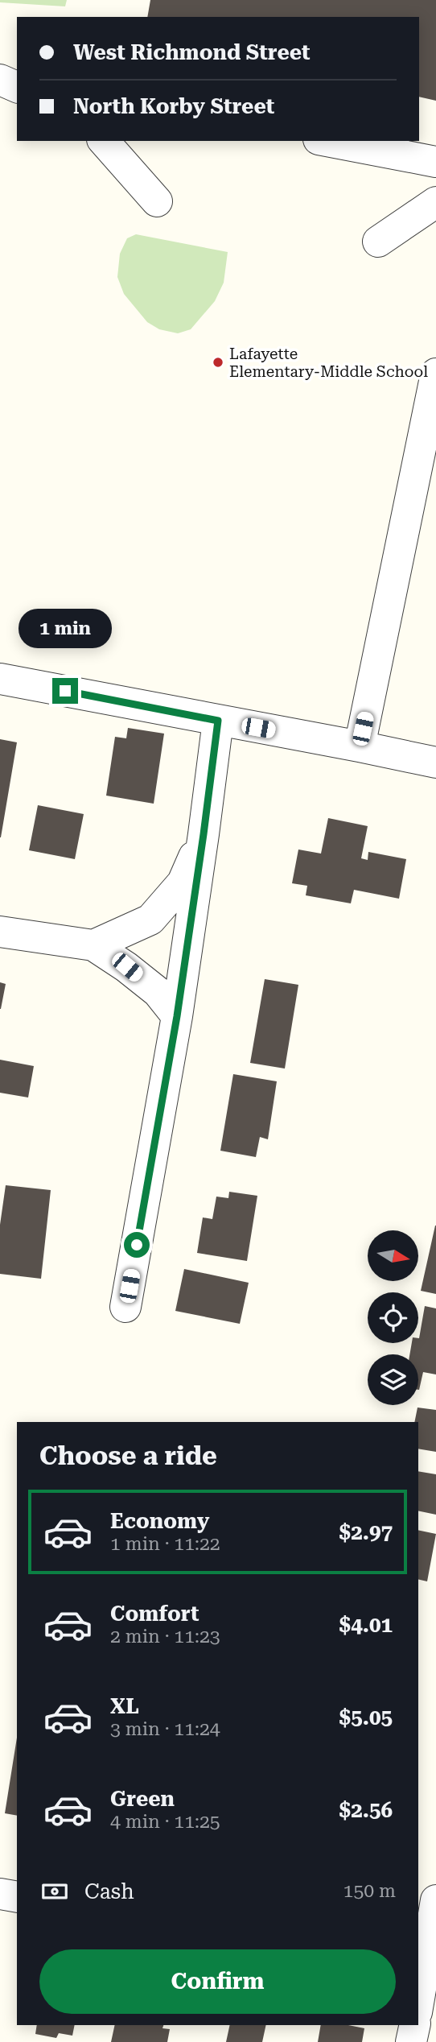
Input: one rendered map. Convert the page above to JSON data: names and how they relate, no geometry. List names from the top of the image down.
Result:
{
  "places": ["Lafayette Elementary-Middle School"],
  "north": "right",
  "page": {
    "banner": ["West Richmond Street", "North Korby Street"],
    "bubble": "1 min",
    "heading": "Choose a ride",
    "list": [
      {
        "name": "Economy",
        "note": "1 min · 11:22",
        "value": "$2.97"
      },
      {
        "name": "Comfort",
        "note": "2 min · 11:23",
        "value": "$4.01"
      },
      {
        "name": "XL",
        "note": "3 min · 11:24",
        "value": "$5.05"
      },
      {
        "name": "Green",
        "note": "4 min · 11:25",
        "value": "$2.56"
      }
    ],
    "pay": ["Cash", "150 m"],
    "buttons": "Confirm"
  }
}
